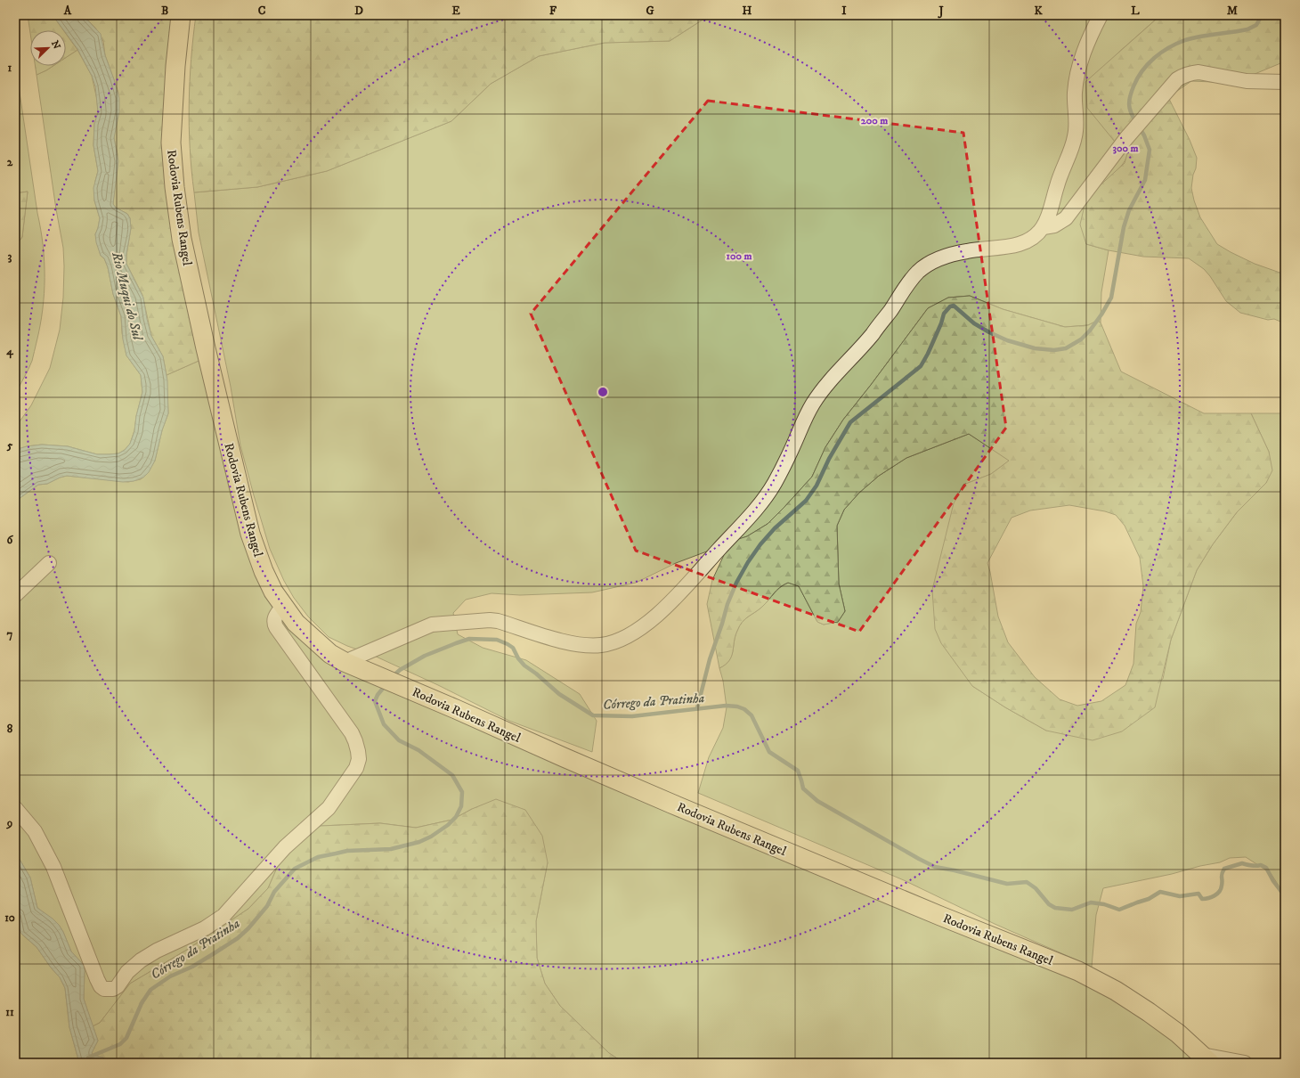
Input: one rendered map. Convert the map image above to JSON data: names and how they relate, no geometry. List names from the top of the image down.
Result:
{
  "streets": {
    "main road": ["Rodovia Rubens Rangel"]
  },
  "water": ["Rio Muqui do Sul", "Córrego da Pratinha"],
  "north": "top right",
  "grid": {
    "columns": [
      "A",
      "B",
      "C",
      "D",
      "E",
      "F",
      "G",
      "H",
      "I",
      "J",
      "K",
      "L",
      "M"
    ],
    "rows": [
      "1",
      "2",
      "3",
      "4",
      "5",
      "6",
      "7",
      "8",
      "9",
      "10",
      "11"
    ]
  },
  "rings": ["200 m", "300 m", "100 m"]
}
